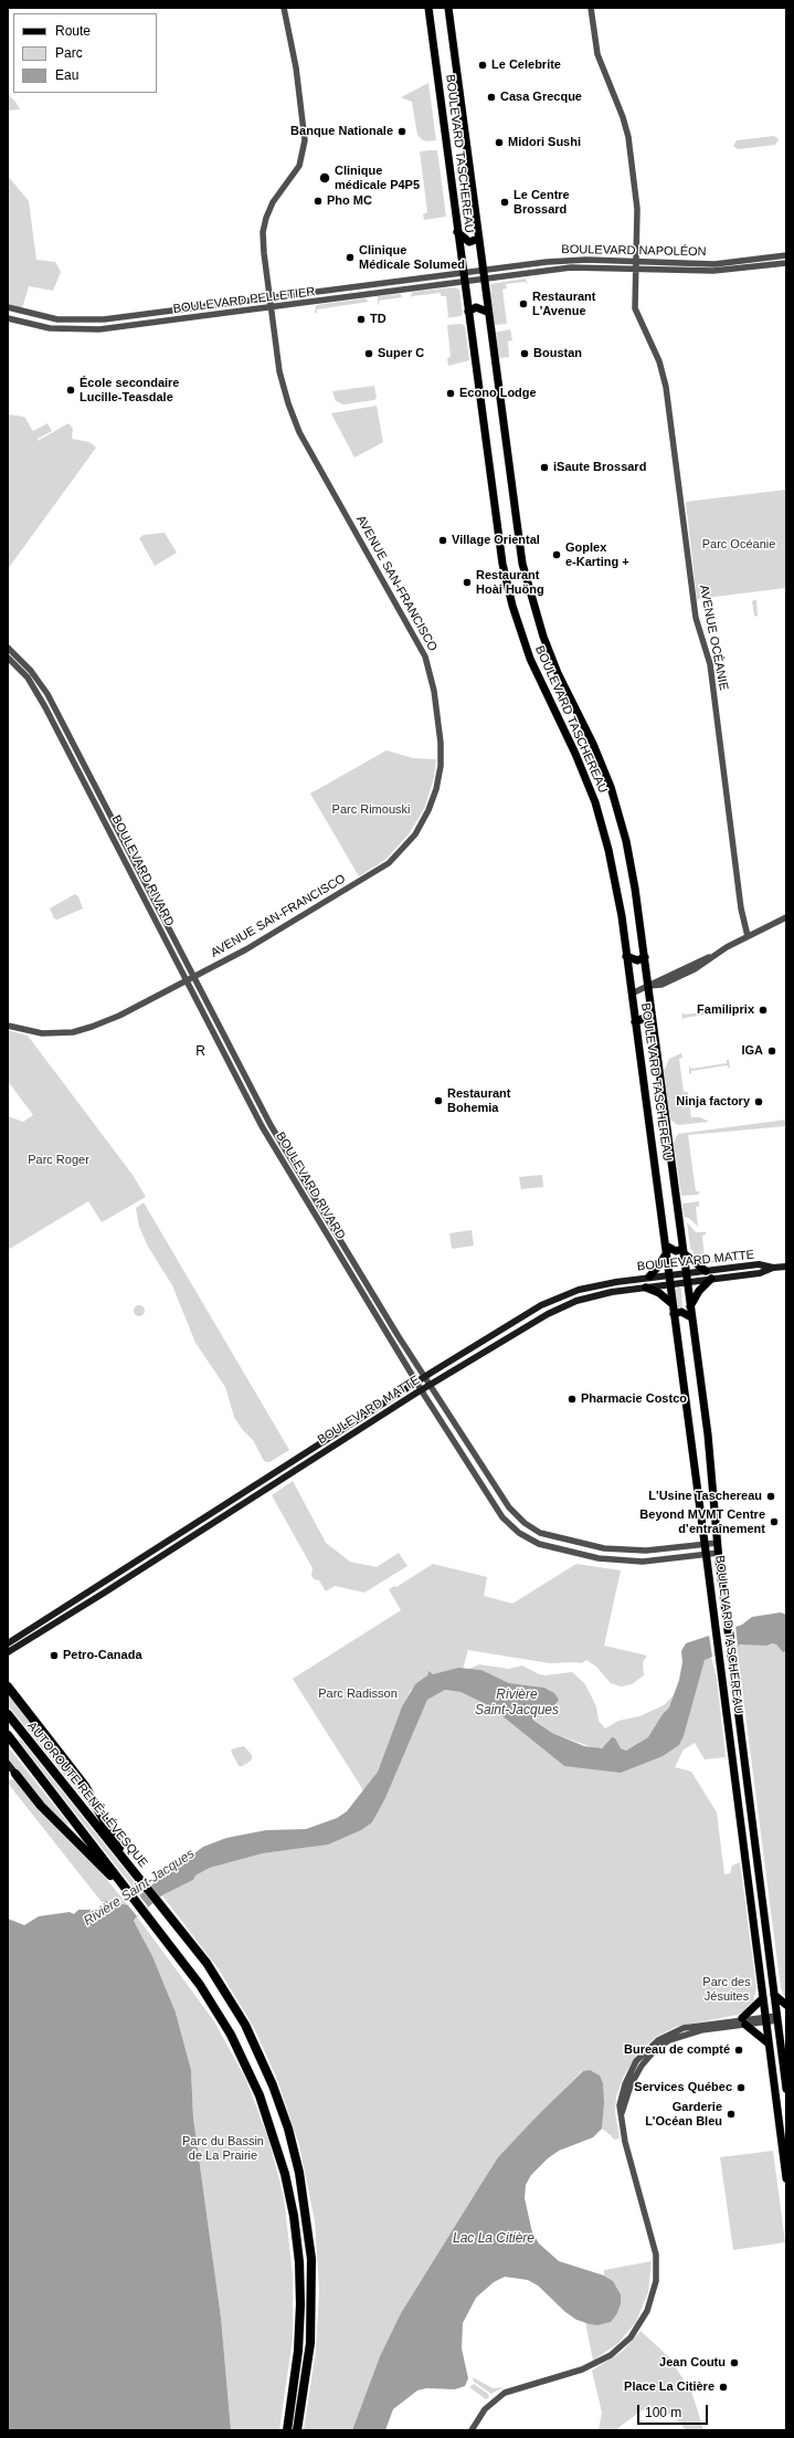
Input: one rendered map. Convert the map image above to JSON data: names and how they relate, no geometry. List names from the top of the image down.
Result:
{
  "streets": {
    "highway": ["AUTOROUTE RENÉ-LÉVESQUE"],
    "main road": ["BOULEVARD TASCHEREAU", "BOULEVARD MATTE"],
    "street": [
      "BOULEVARD NAPOLÉON",
      "BOULEVARD PELLETIER",
      "AVENUE SAN-FRANCISCO",
      "AVENUE OCÉANIE",
      "BOULEVARD RIVARD"
    ]
  },
  "crossings": [
    ["BOULEVARD TASCHEREAU", "BOULEVARD NAPOLÉON"],
    ["BOULEVARD TASCHEREAU", "BOULEVARD PELLETIER"],
    ["BOULEVARD TASCHEREAU", "BOULEVARD RIVARD"],
    ["BOULEVARD TASCHEREAU", "BOULEVARD MATTE"],
    ["BOULEVARD NAPOLÉON", "BOULEVARD PELLETIER"],
    ["BOULEVARD NAPOLÉON", "AVENUE OCÉANIE"],
    ["BOULEVARD PELLETIER", "AVENUE SAN-FRANCISCO"],
    ["AVENUE SAN-FRANCISCO", "BOULEVARD RIVARD"],
    ["BOULEVARD RIVARD", "BOULEVARD MATTE"]
  ],
  "districts": ["R"],
  "water": ["Rivière Saint-Jacques", "Lac La Citière"],
  "parks": [
    "Parc Océanie",
    "Parc Rimouski",
    "Parc Roger",
    "Parc Radisson",
    "Parc des Jésuites",
    "Parc du Bassin de La Prairie"
  ],
  "places": [
    "Le Celebrite",
    "Casa Grecque",
    "Banque Nationale",
    "Midori Sushi",
    "Clinique médicale P4P5",
    "Pho MC",
    "Le Centre Brossard",
    "Clinique Médicale Solumed",
    "Restaurant L'Avenue",
    "TD",
    "Super C",
    "Boustan",
    "École secondaire Lucille-Teasdale",
    "Econo Lodge",
    "iSaute Brossard",
    "Village Oriental",
    "Goplex e-Karting +",
    "Restaurant Hoài Huöng",
    "Familiprix",
    "IGA",
    "Restaurant Bohemia",
    "Ninja factory",
    "Pharmacie Costco",
    "L'Usine Taschereau",
    "Beyond MVMT Centre d’entraînement",
    "Petro-Canada",
    "Bureau de compté",
    "Services Québec",
    "Garderie L'Océan Bleu",
    "Jean Coutu",
    "Place La Citière"
  ],
  "legend": ["Route", "Parc", "Eau"],
  "scale_bar": "100 m"
}
